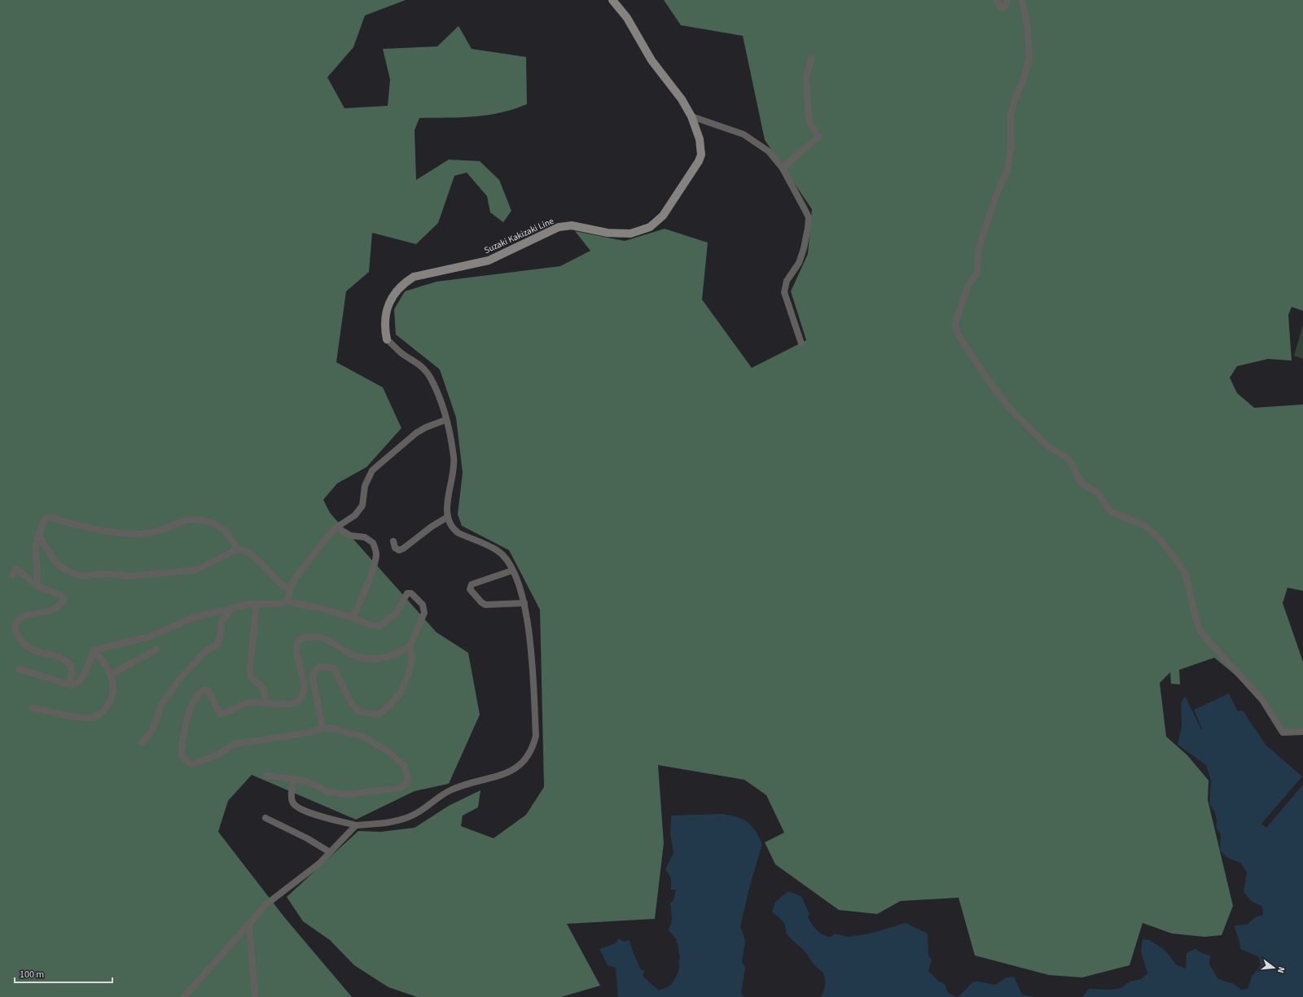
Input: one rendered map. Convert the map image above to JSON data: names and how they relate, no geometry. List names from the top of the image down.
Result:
{
  "streets": {
    "main road": ["Suzaki Kakizaki Line"]
  },
  "scale_bar": "100 m",
  "north": "right"
}
